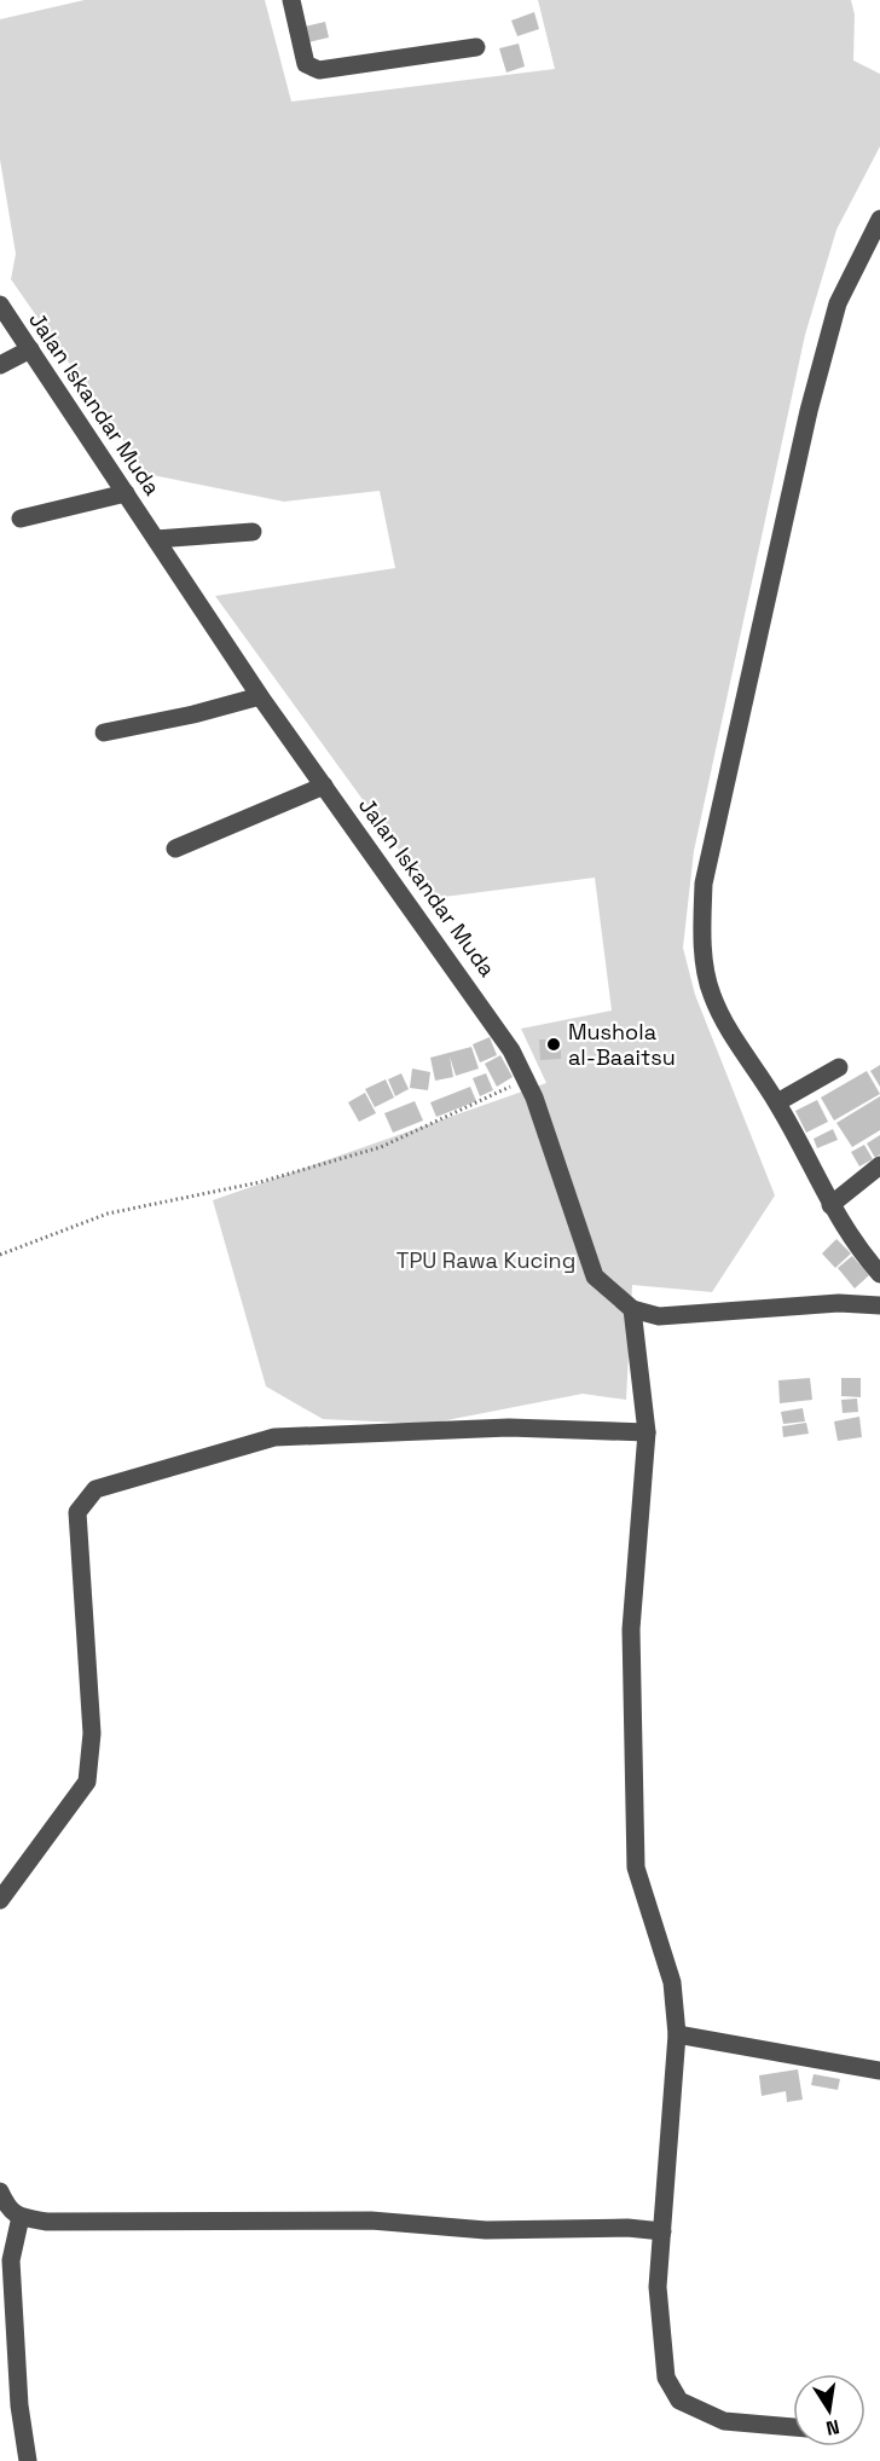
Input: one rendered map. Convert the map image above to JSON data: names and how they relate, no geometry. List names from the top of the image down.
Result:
{
  "streets": {
    "street": ["Jalan Iskandar Muda"]
  },
  "parks": ["TPU Rawa Kucing"],
  "places": ["Mushola al-Baaitsu"],
  "north": "bottom"
}
